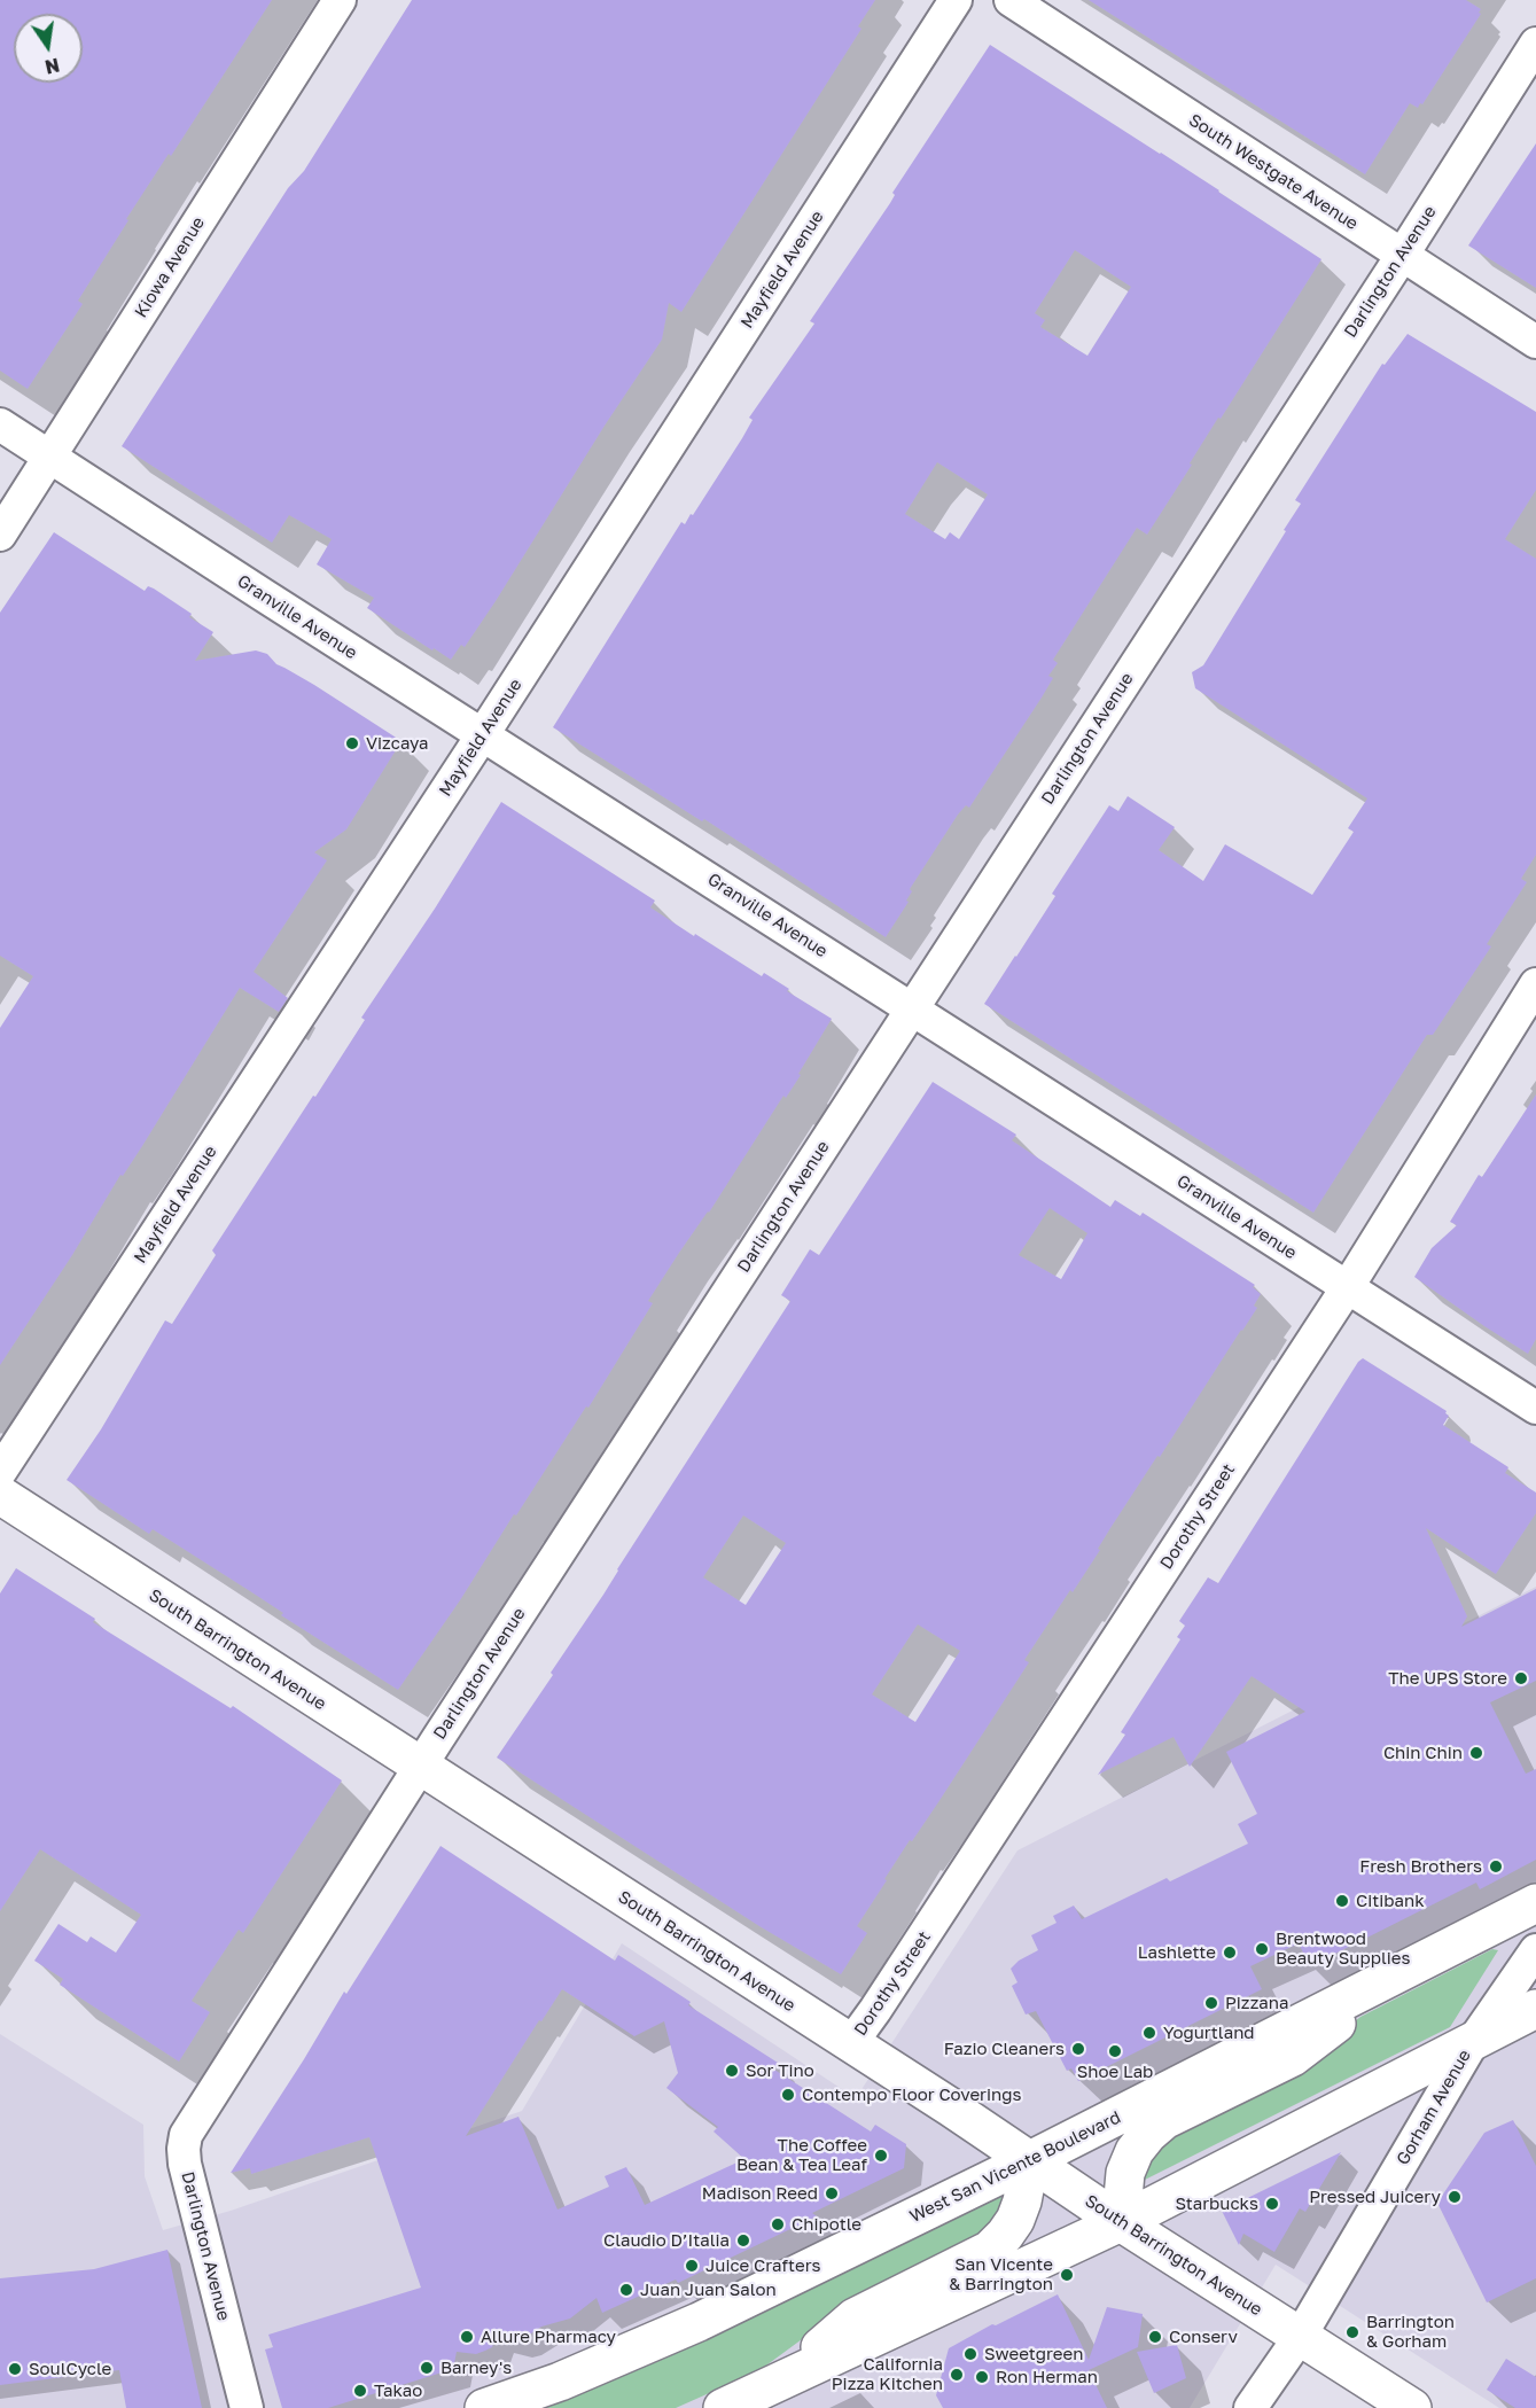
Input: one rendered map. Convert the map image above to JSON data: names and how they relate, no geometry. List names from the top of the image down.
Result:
{
  "streets": {
    "main road": ["South Barrington Avenue", "West San Vicente Boulevard"],
    "street": [
      "South Westgate Avenue",
      "Kiowa Avenue",
      "Mayfield Avenue",
      "Darlington Avenue",
      "Granville Avenue",
      "Dorothy Street",
      "Gorham Avenue"
    ]
  },
  "crossings": [
    ["South Westgate Avenue", "Darlington Avenue"],
    ["Kiowa Avenue", "Granville Avenue"],
    ["Mayfield Avenue", "Granville Avenue"],
    ["Darlington Avenue", "Granville Avenue"],
    ["Darlington Avenue", "South Barrington Avenue"],
    ["Granville Avenue", "Dorothy Street"],
    ["Dorothy Street", "South Barrington Avenue"],
    ["South Barrington Avenue", "Gorham Avenue"],
    ["South Barrington Avenue", "West San Vicente Boulevard"]
  ],
  "places": [
    "Vizcaya",
    "The UPS Store",
    "Chin Chin",
    "Fresh Brothers",
    "Citibank",
    "Brentwood Beauty Supplies",
    "Lashlette",
    "Pizzana",
    "Yogurtland",
    "Fazio Cleaners",
    "Shoe Lab",
    "Sor Tino",
    "Contempo Floor Coverings",
    "The Coffee Bean & Tea Leaf",
    "Madison Reed",
    "Pressed Juicery",
    "Starbucks",
    "Chipotle",
    "Claudio D’Italia",
    "Juice Crafters",
    "San Vicente & Barrington",
    "Juan Juan Salon",
    "Barrington & Gorham",
    "Allure Pharmacy",
    "Conserv",
    "Sweetgreen",
    "Barney's",
    "SoulCycle",
    "California Pizza Kitchen",
    "Ron Herman",
    "Takao"
  ],
  "north": "bottom"
}
